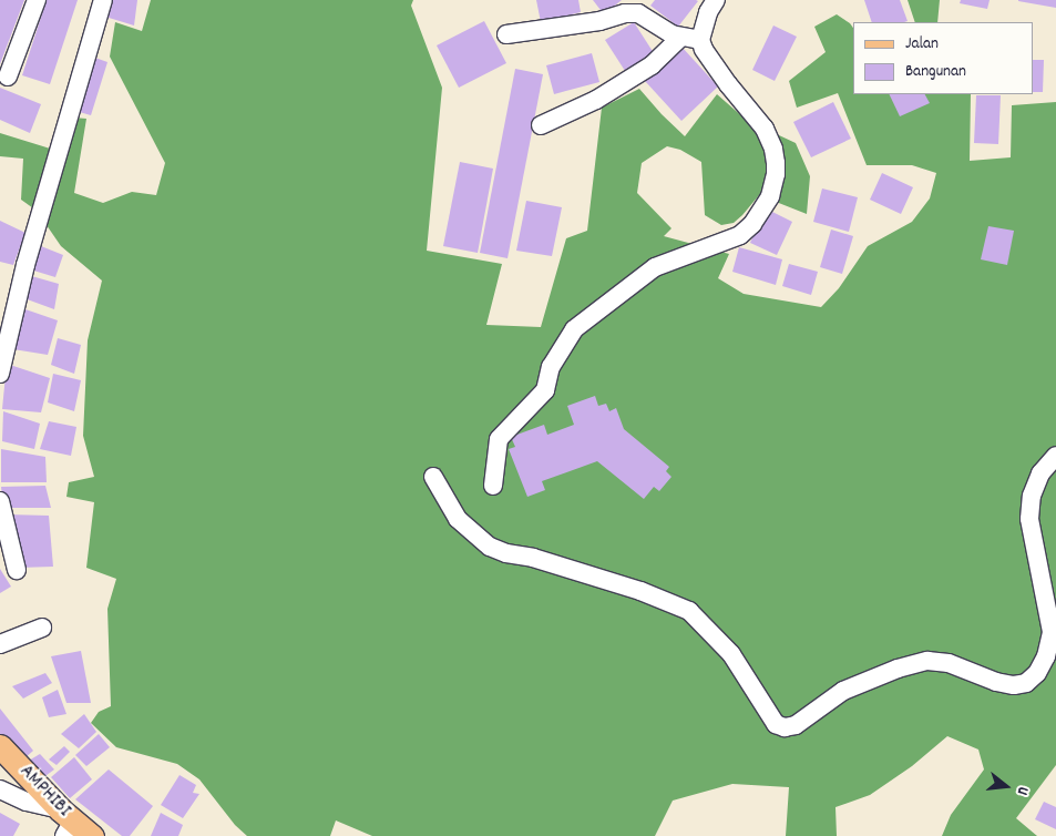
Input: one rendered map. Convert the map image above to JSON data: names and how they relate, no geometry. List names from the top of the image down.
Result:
{
  "streets": {
    "main road": ["AMPHIBI"]
  },
  "legend": ["Jalan", "Bangunan"],
  "north": "right"
}
